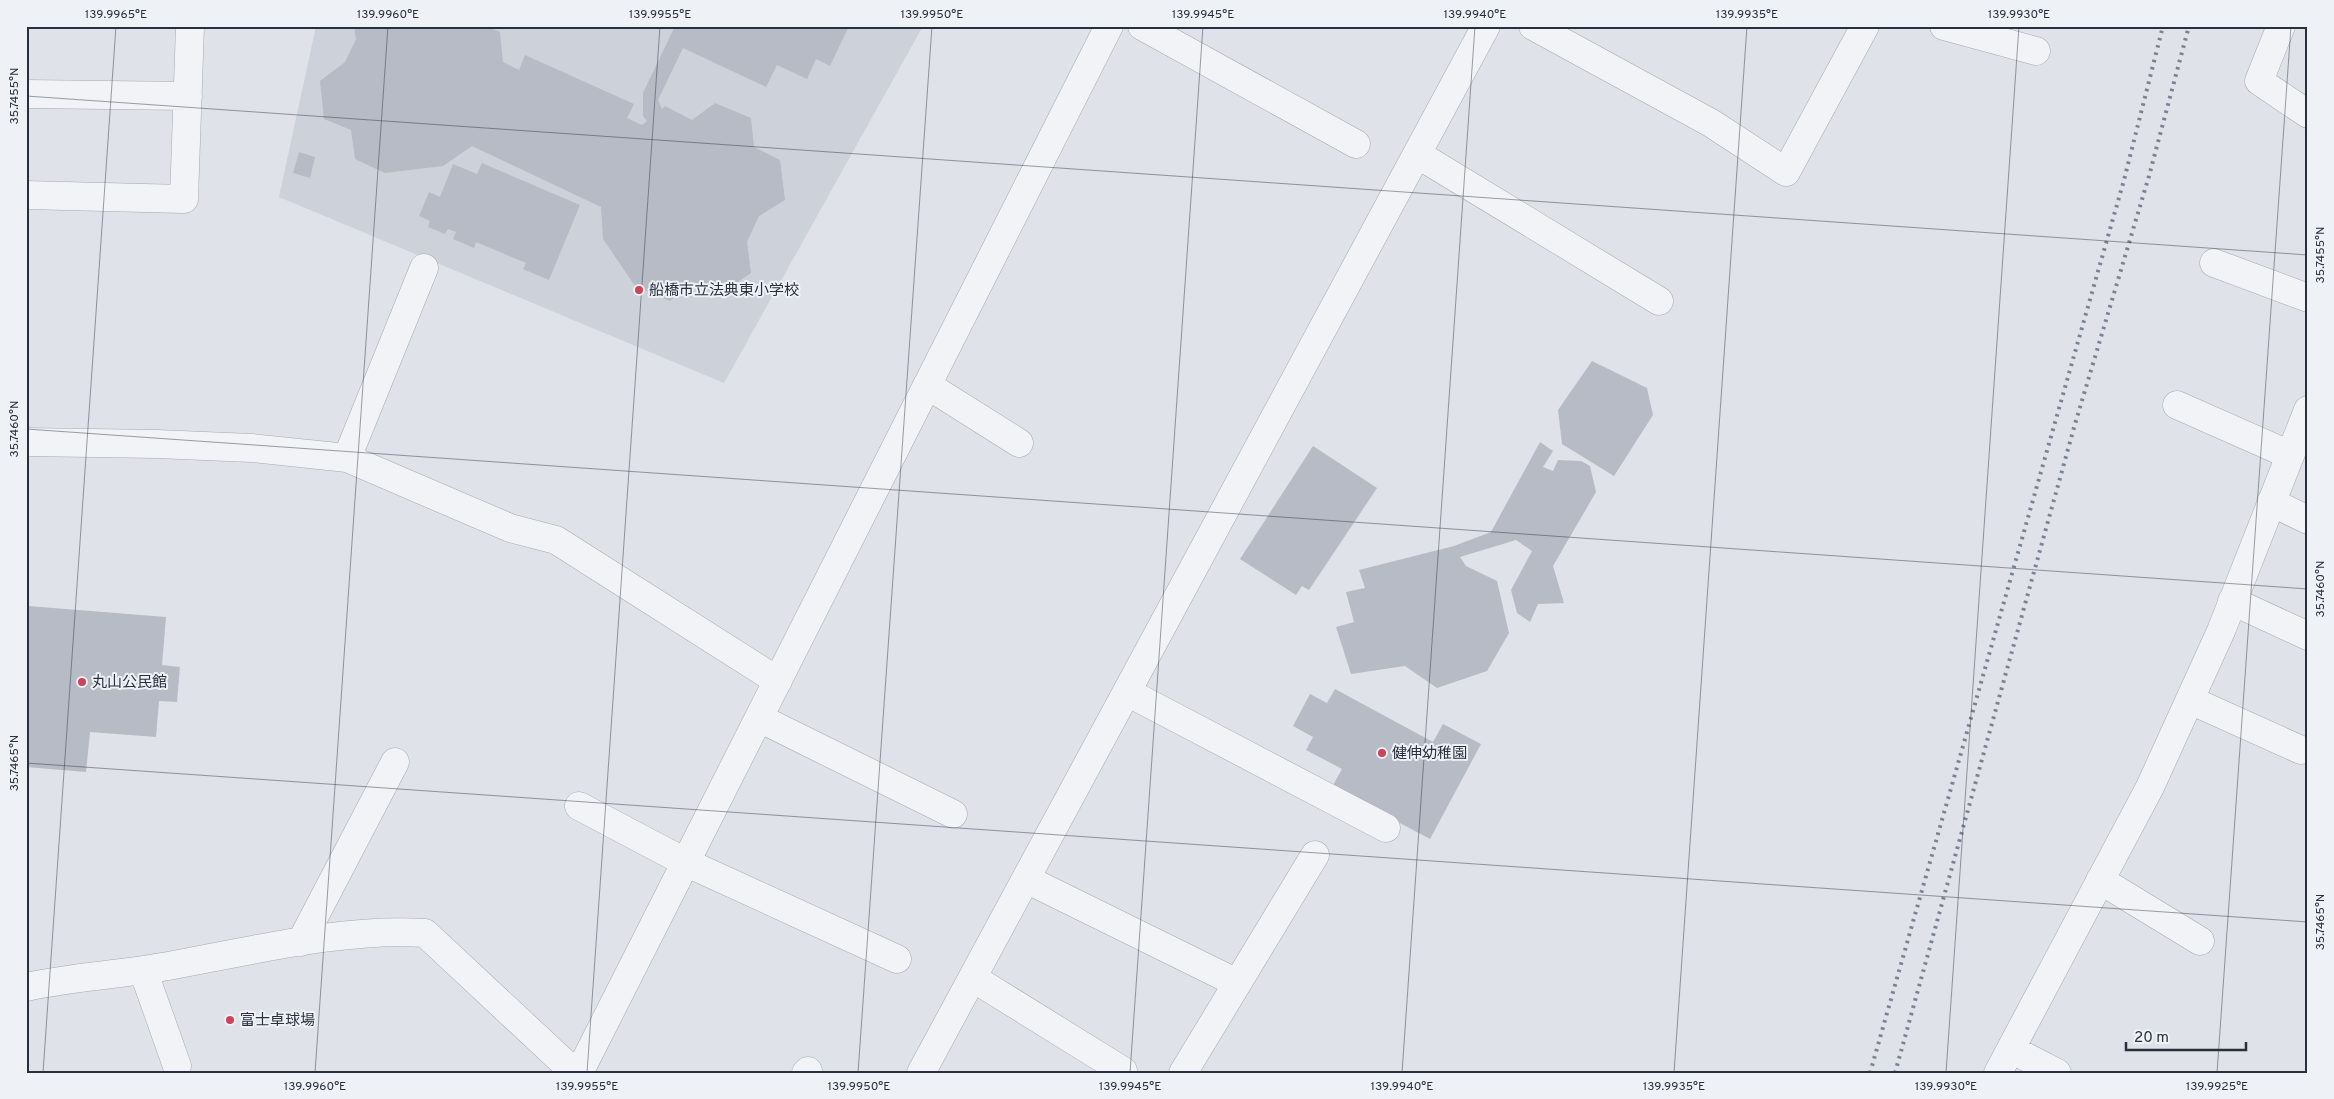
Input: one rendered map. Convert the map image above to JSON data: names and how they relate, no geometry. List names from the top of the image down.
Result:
{
  "places": [
    "船橋市立法典東小学校",
    "丸山公民館",
    "健伸幼稚園",
    "富士卓球場"
  ],
  "scale_bar": "20 m",
  "coordinates": [
    "139.9965°E",
    "139.9960°E",
    "139.9955°E",
    "139.9950°E",
    "139.9945°E",
    "139.9940°E",
    "139.9935°E",
    "139.9930°E",
    "35.7455°N",
    "35.7460°N",
    "35.7465°N",
    "139.9925°E"
  ]
}
